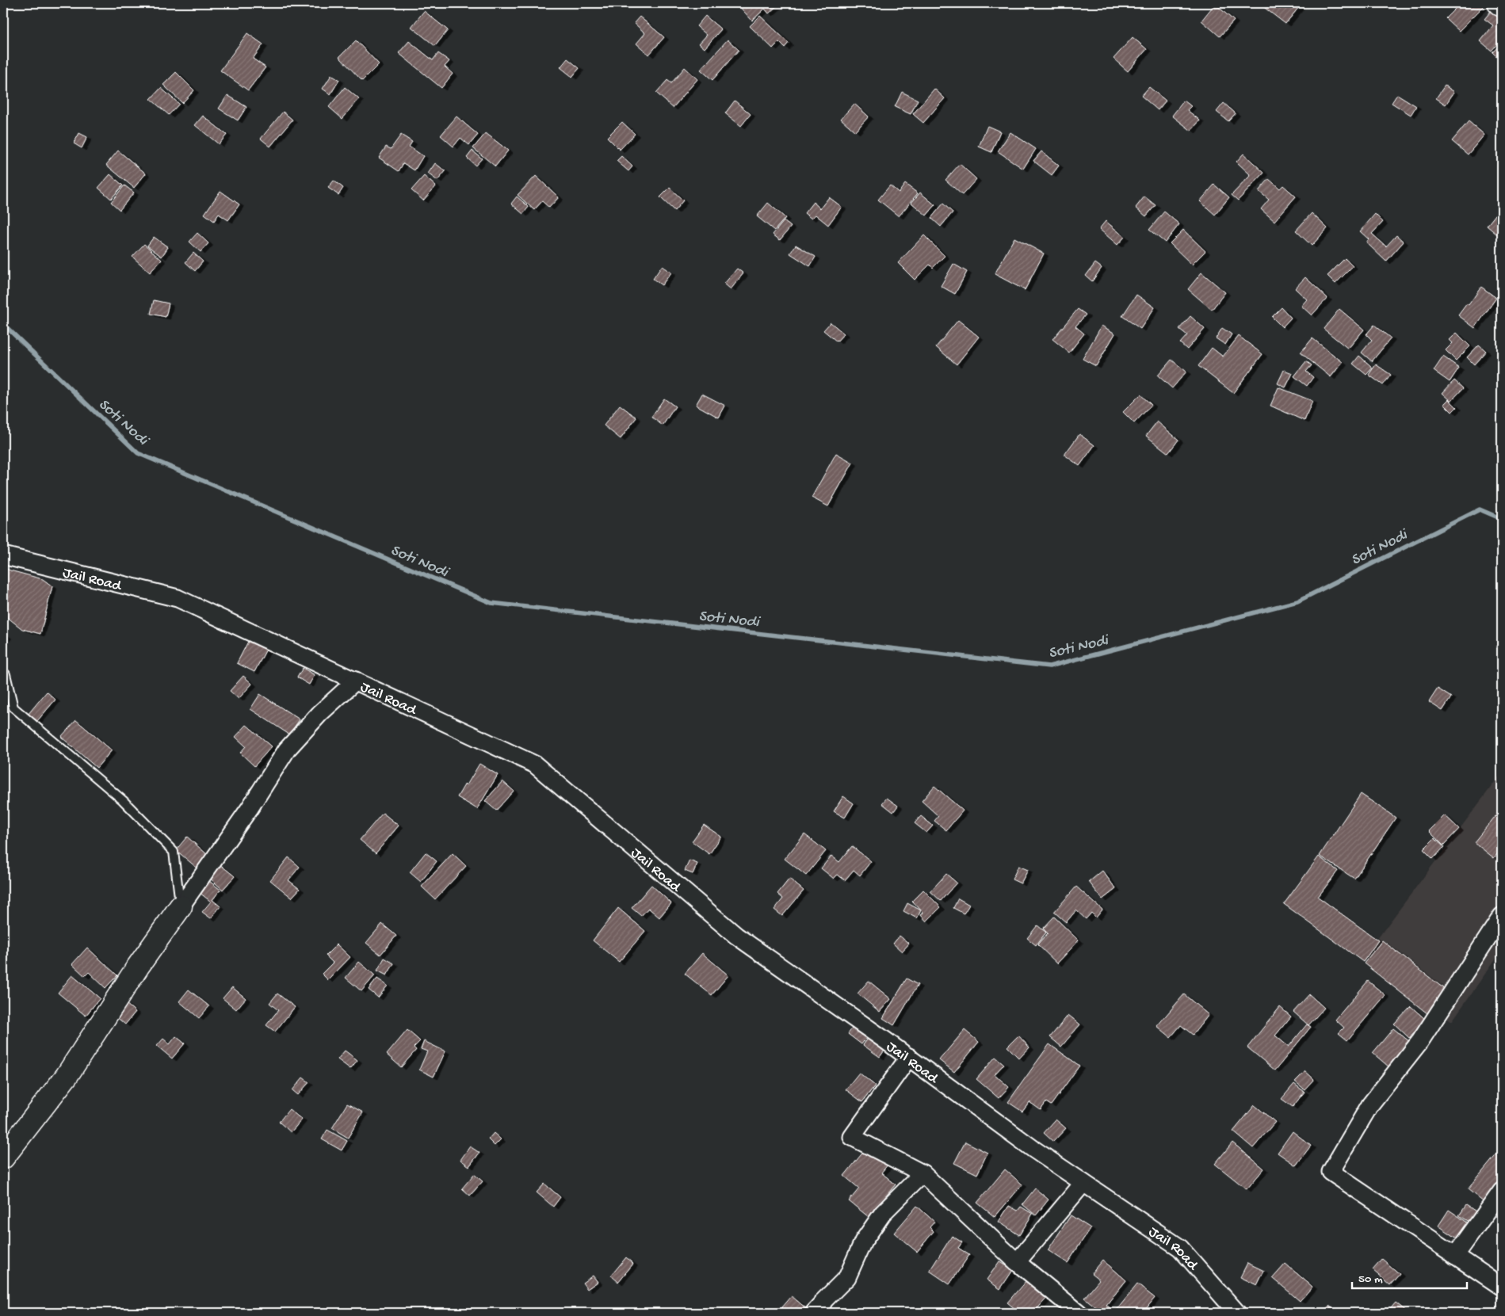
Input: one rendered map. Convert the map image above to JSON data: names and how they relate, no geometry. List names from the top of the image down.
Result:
{
  "streets": {
    "street": ["Jail Road"]
  },
  "water": ["Soti Nodi"],
  "scale_bar": "50 m"
}
